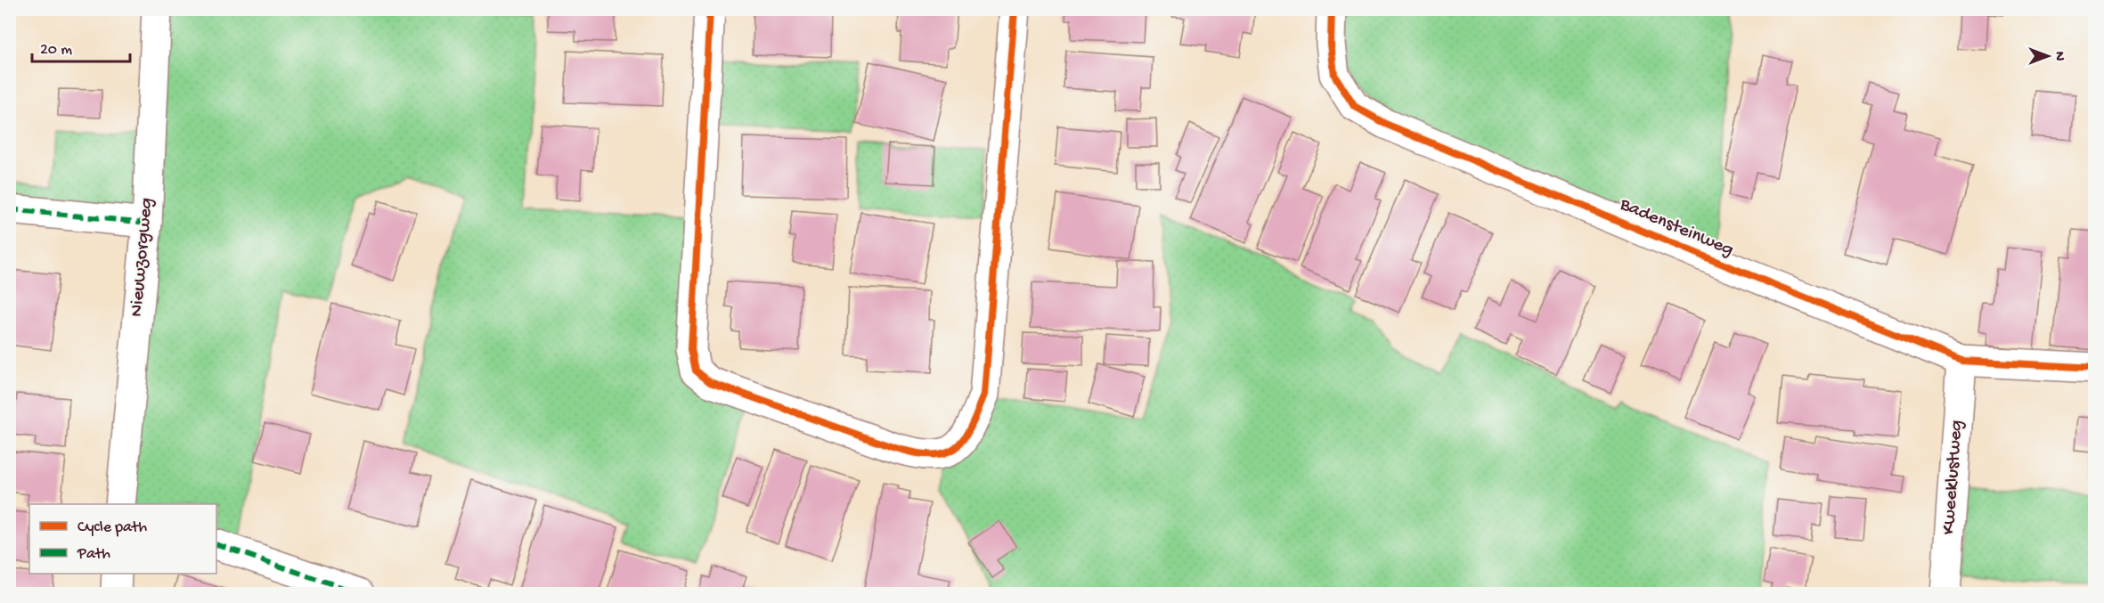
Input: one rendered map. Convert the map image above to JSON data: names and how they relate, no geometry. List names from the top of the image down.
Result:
{
  "streets": {
    "street": ["Badensteinweg", "Nieuwzorgweg", "Kweeklustweg"]
  },
  "crossings": [
    ["Badensteinweg", "Kweeklustweg"]
  ],
  "legend": ["Cycle path", "Path"],
  "scale_bar": "20 m",
  "north": "right"
}
